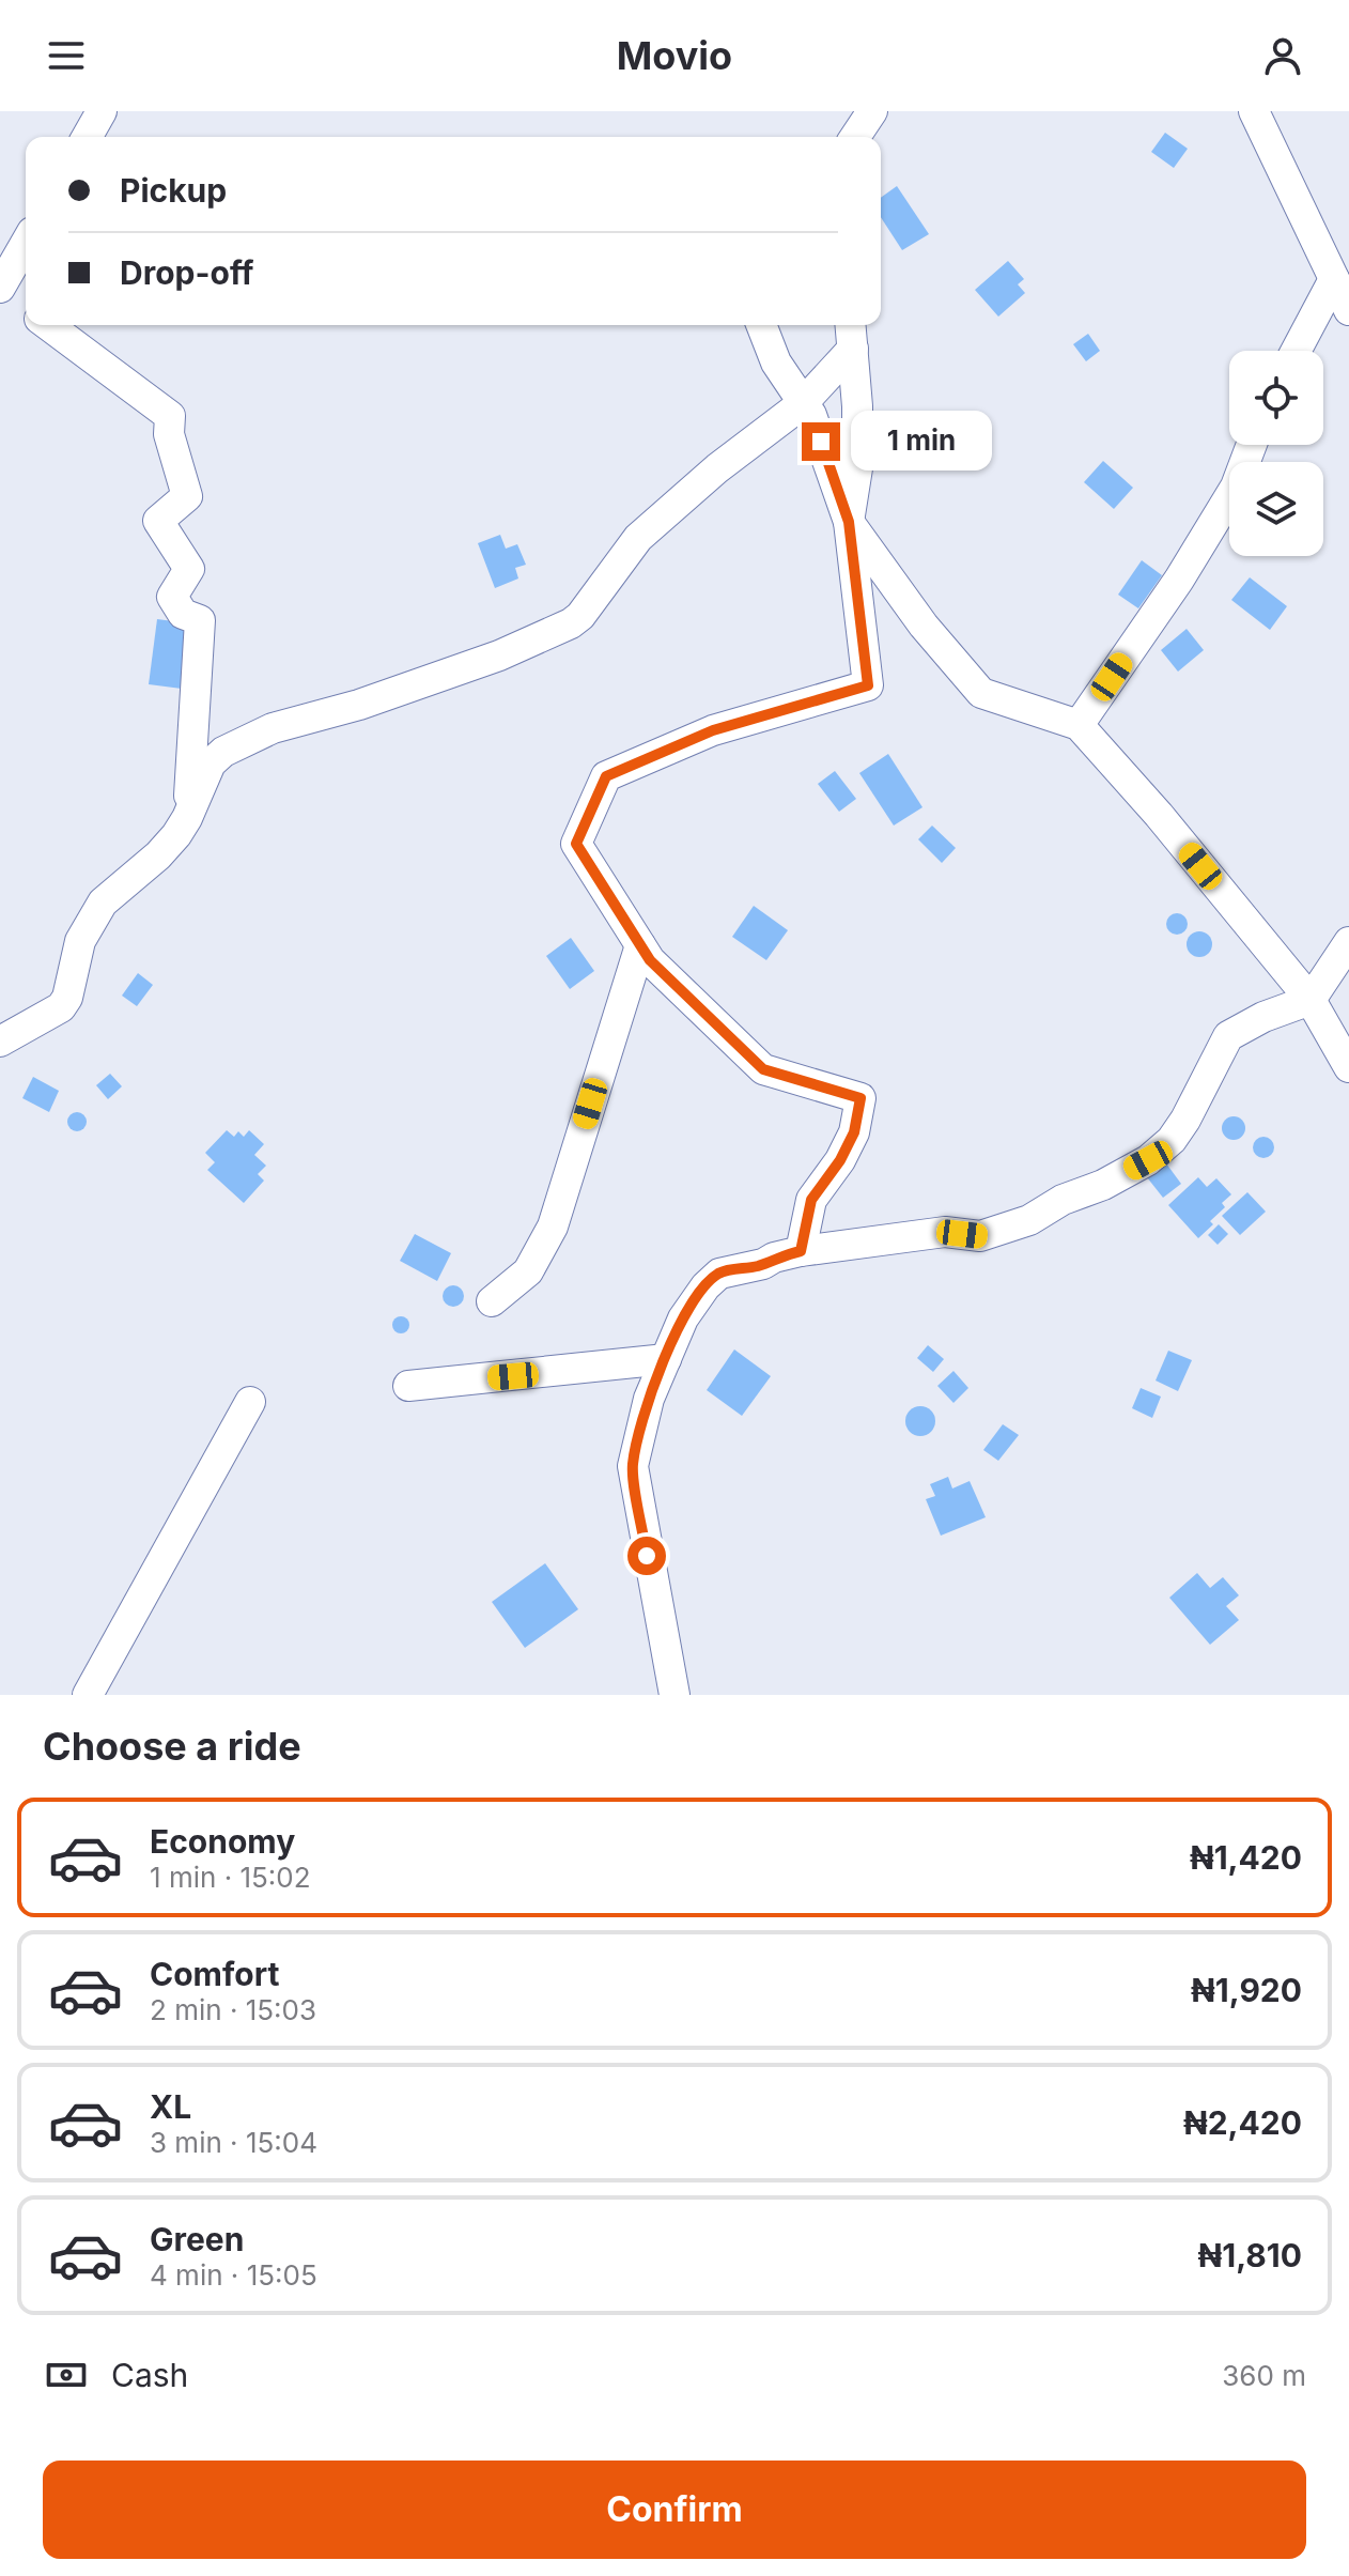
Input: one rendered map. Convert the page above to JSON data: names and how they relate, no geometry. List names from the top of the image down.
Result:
{
  "page": {
    "header": "Movio",
    "banner": ["Pickup", "Drop-off"],
    "bubble": "1 min",
    "heading": "Choose a ride",
    "list": [
      {
        "name": "Economy",
        "note": "1 min · 15:02",
        "value": "₦1,420"
      },
      {
        "name": "Comfort",
        "note": "2 min · 15:03",
        "value": "₦1,920"
      },
      {
        "name": "XL",
        "note": "3 min · 15:04",
        "value": "₦2,420"
      },
      {
        "name": "Green",
        "note": "4 min · 15:05",
        "value": "₦1,810"
      }
    ],
    "pay": ["Cash", "360 m"],
    "buttons": "Confirm"
  }
}
